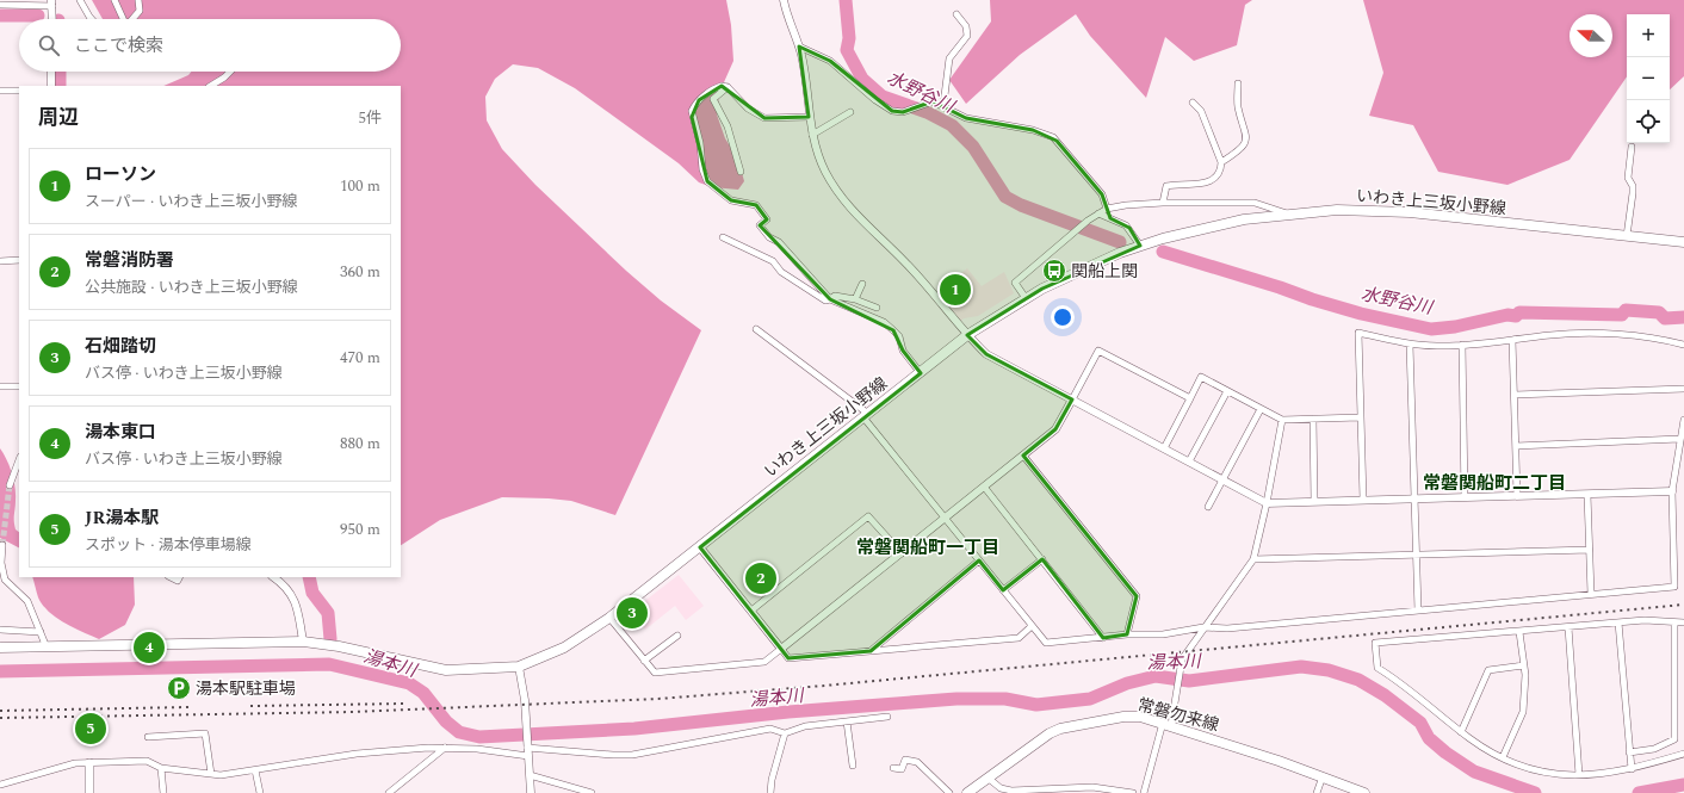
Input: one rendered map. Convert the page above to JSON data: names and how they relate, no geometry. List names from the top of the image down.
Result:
{
  "streets": {
    "main road": ["いわき上三坂小野線", "常磐勿来線"]
  },
  "districts": ["常磐関船町二丁目", "常磐関船町一丁目"],
  "water": ["水野谷川", "湯本川"],
  "places": {
    "bus stop": ["関船上関"],
    "parking": ["湯本駅駐車場"]
  },
  "north": "left",
  "page": {
    "map_buttons": ["+", "−"],
    "search": "ここで検索",
    "heading": ["周辺", "5件"],
    "list": [
      {
        "mark": "1",
        "name": "ローソン",
        "note": "スーパー · いわき上三坂小野線",
        "value": "100 m"
      },
      {
        "mark": "2",
        "name": "常磐消防署",
        "note": "公共施設 · いわき上三坂小野線",
        "value": "360 m"
      },
      {
        "mark": "3",
        "name": "石畑踏切",
        "note": "バス停 · いわき上三坂小野線",
        "value": "470 m"
      },
      {
        "mark": "4",
        "name": "湯本東口",
        "note": "バス停 · いわき上三坂小野線",
        "value": "880 m"
      },
      {
        "mark": "5",
        "name": "JR湯本駅",
        "note": "スポット · 湯本停車場線",
        "value": "950 m"
      }
    ],
    "pins": [
      "1",
      "2",
      "3",
      "4",
      "5"
    ]
  }
}
